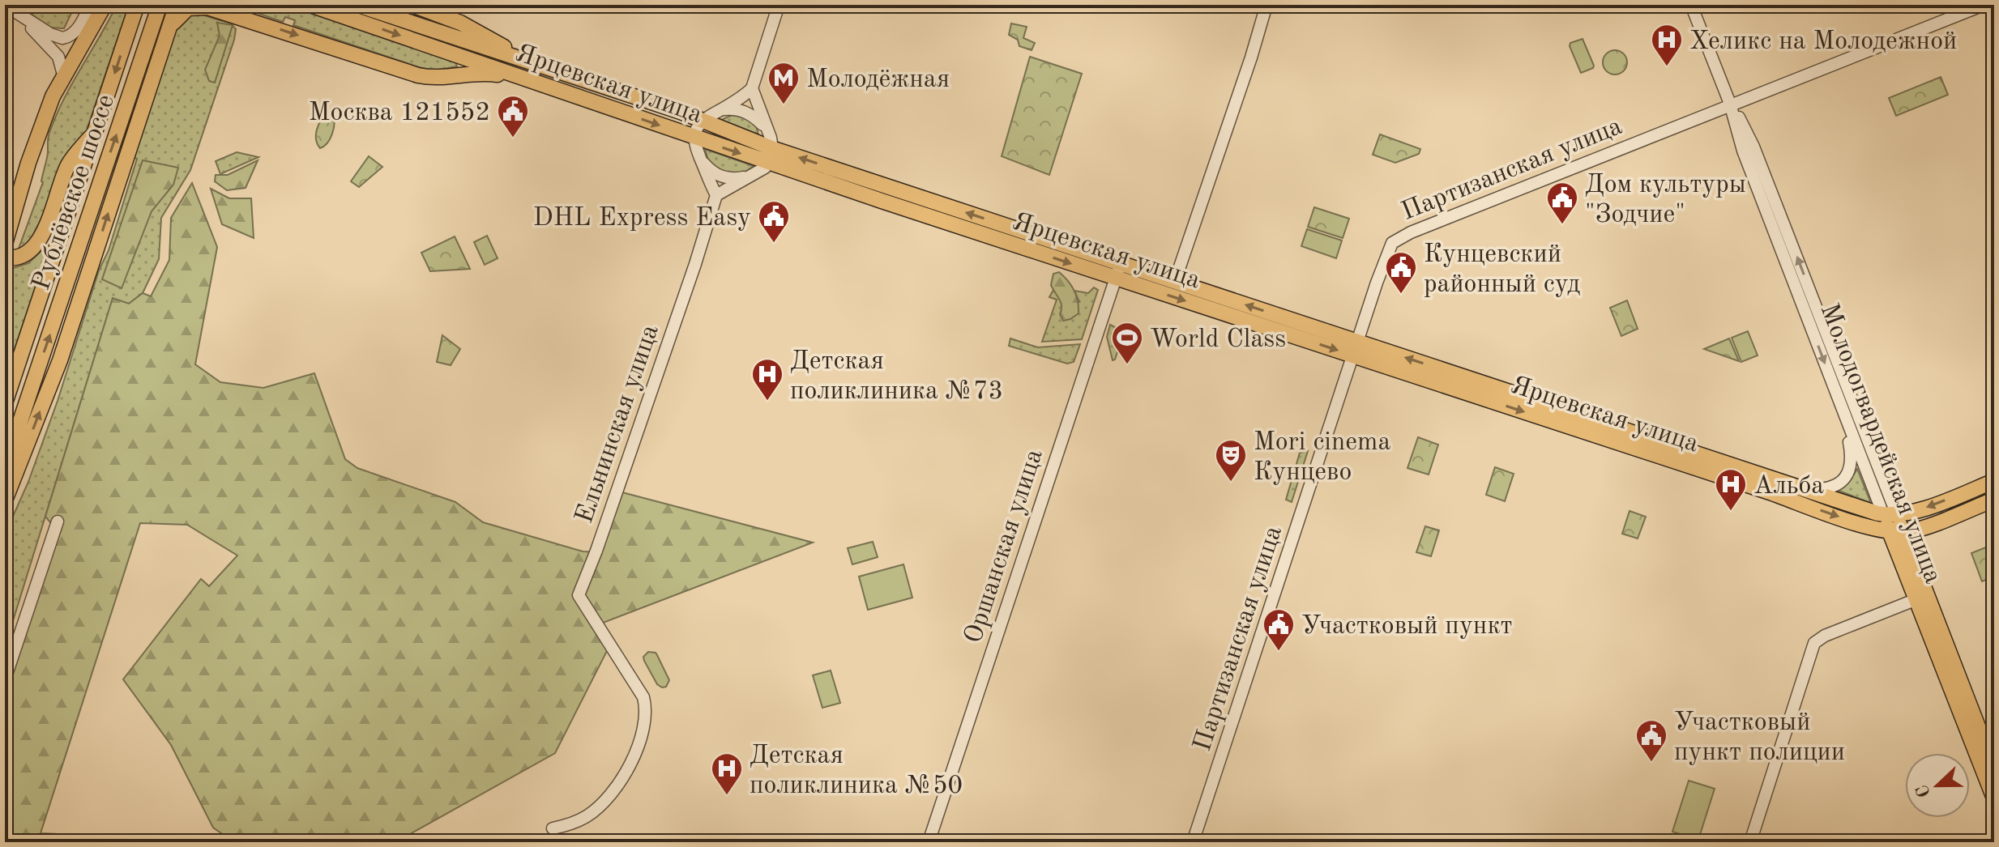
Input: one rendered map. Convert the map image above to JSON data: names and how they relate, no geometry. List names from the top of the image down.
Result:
{
  "streets": {
    "main road": ["Ярцевская улица", "Рублёвское шоссе", "Молодогвардейская улица"],
    "street": ["Партизанская улица", "Ельнинская улица", "Оршанская улица"]
  },
  "crossings": [
    ["Ярцевская улица", "Партизанская улица"],
    ["Ярцевская улица", "Молодогвардейская улица"],
    ["Ярцевская улица", "Оршанская улица"],
    ["Партизанская улица", "Молодогвардейская улица"]
  ],
  "places": {
    "hospital": [
      "Хеликс на Молодежной",
      "Детская поликлиника №73",
      "Альба",
      "Детская поликлиника №50"
    ],
    "metro station": ["Молодёжная"],
    "public building": [
      "Москва 121552",
      "Дом культуры \"Зодчие\"",
      "DHL Express Easy",
      "Кунцевский районный суд",
      "Участковый пункт",
      "Участковый пункт полиции"
    ],
    "sports": ["World Class"],
    "theatre": ["Mori cinema Кунцево"]
  },
  "north": "left"
}
